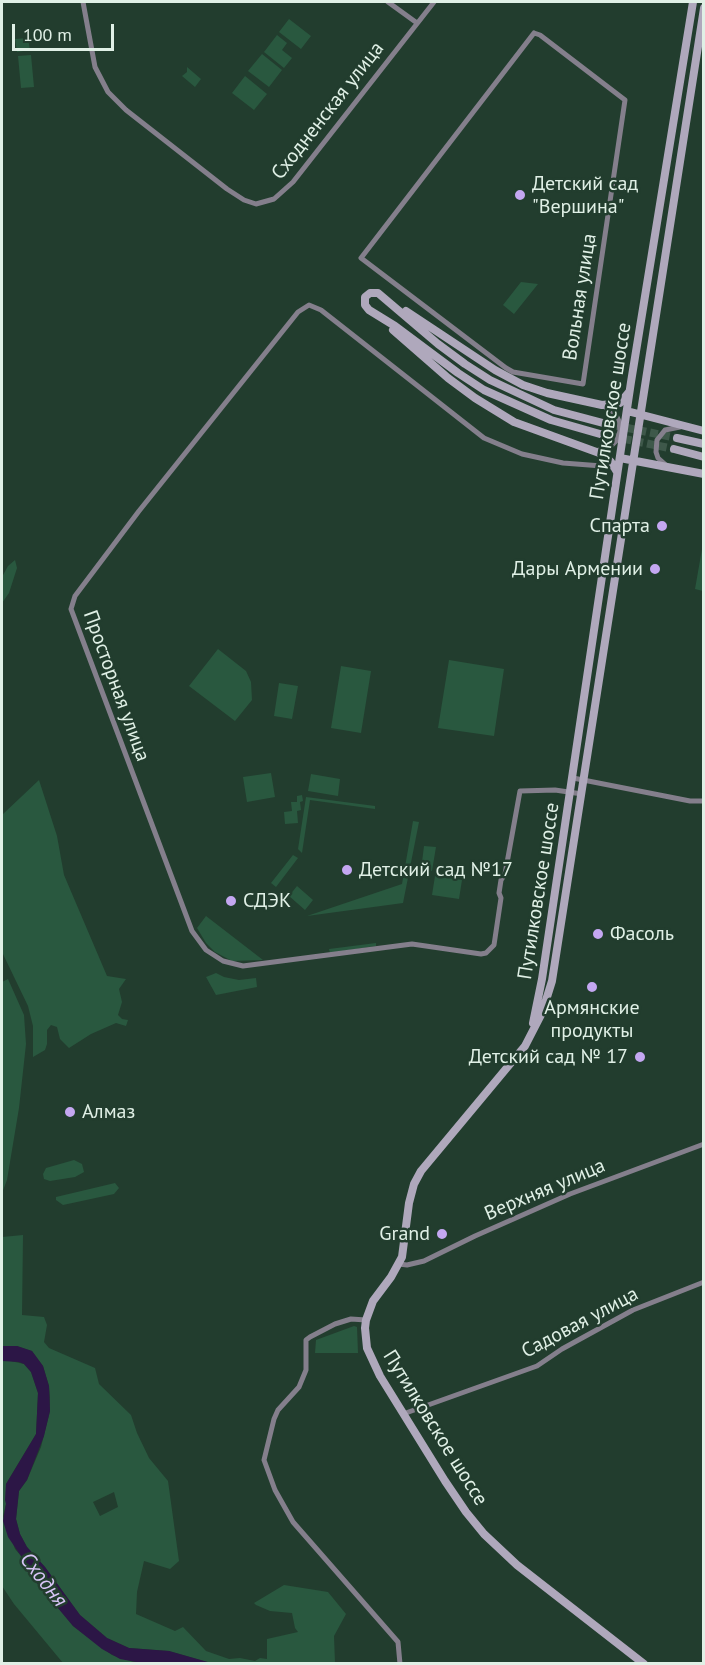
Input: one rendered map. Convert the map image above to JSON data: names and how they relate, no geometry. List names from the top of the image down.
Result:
{
  "streets": {
    "main road": ["Путилковское шоссе"],
    "street": [
      "Сходненская улица",
      "Вольная улица",
      "Просторная улица",
      "Верхняя улица",
      "Садовая улица"
    ]
  },
  "crossings": [
    ["Путилковское шоссе", "Просторная улица"],
    ["Путилковское шоссе", "Верхняя улица"],
    ["Путилковское шоссе", "Садовая улица"]
  ],
  "water": ["Сходня"],
  "places": [
    "Детский сад \"Вершина\"",
    "Спарта",
    "Дары Армении",
    "Детский сад №17",
    "СДЭК",
    "Фасоль",
    "Армянские продукты",
    "Детский сад № 17",
    "Алмаз",
    "Grand"
  ],
  "scale_bar": "100 m"
}
